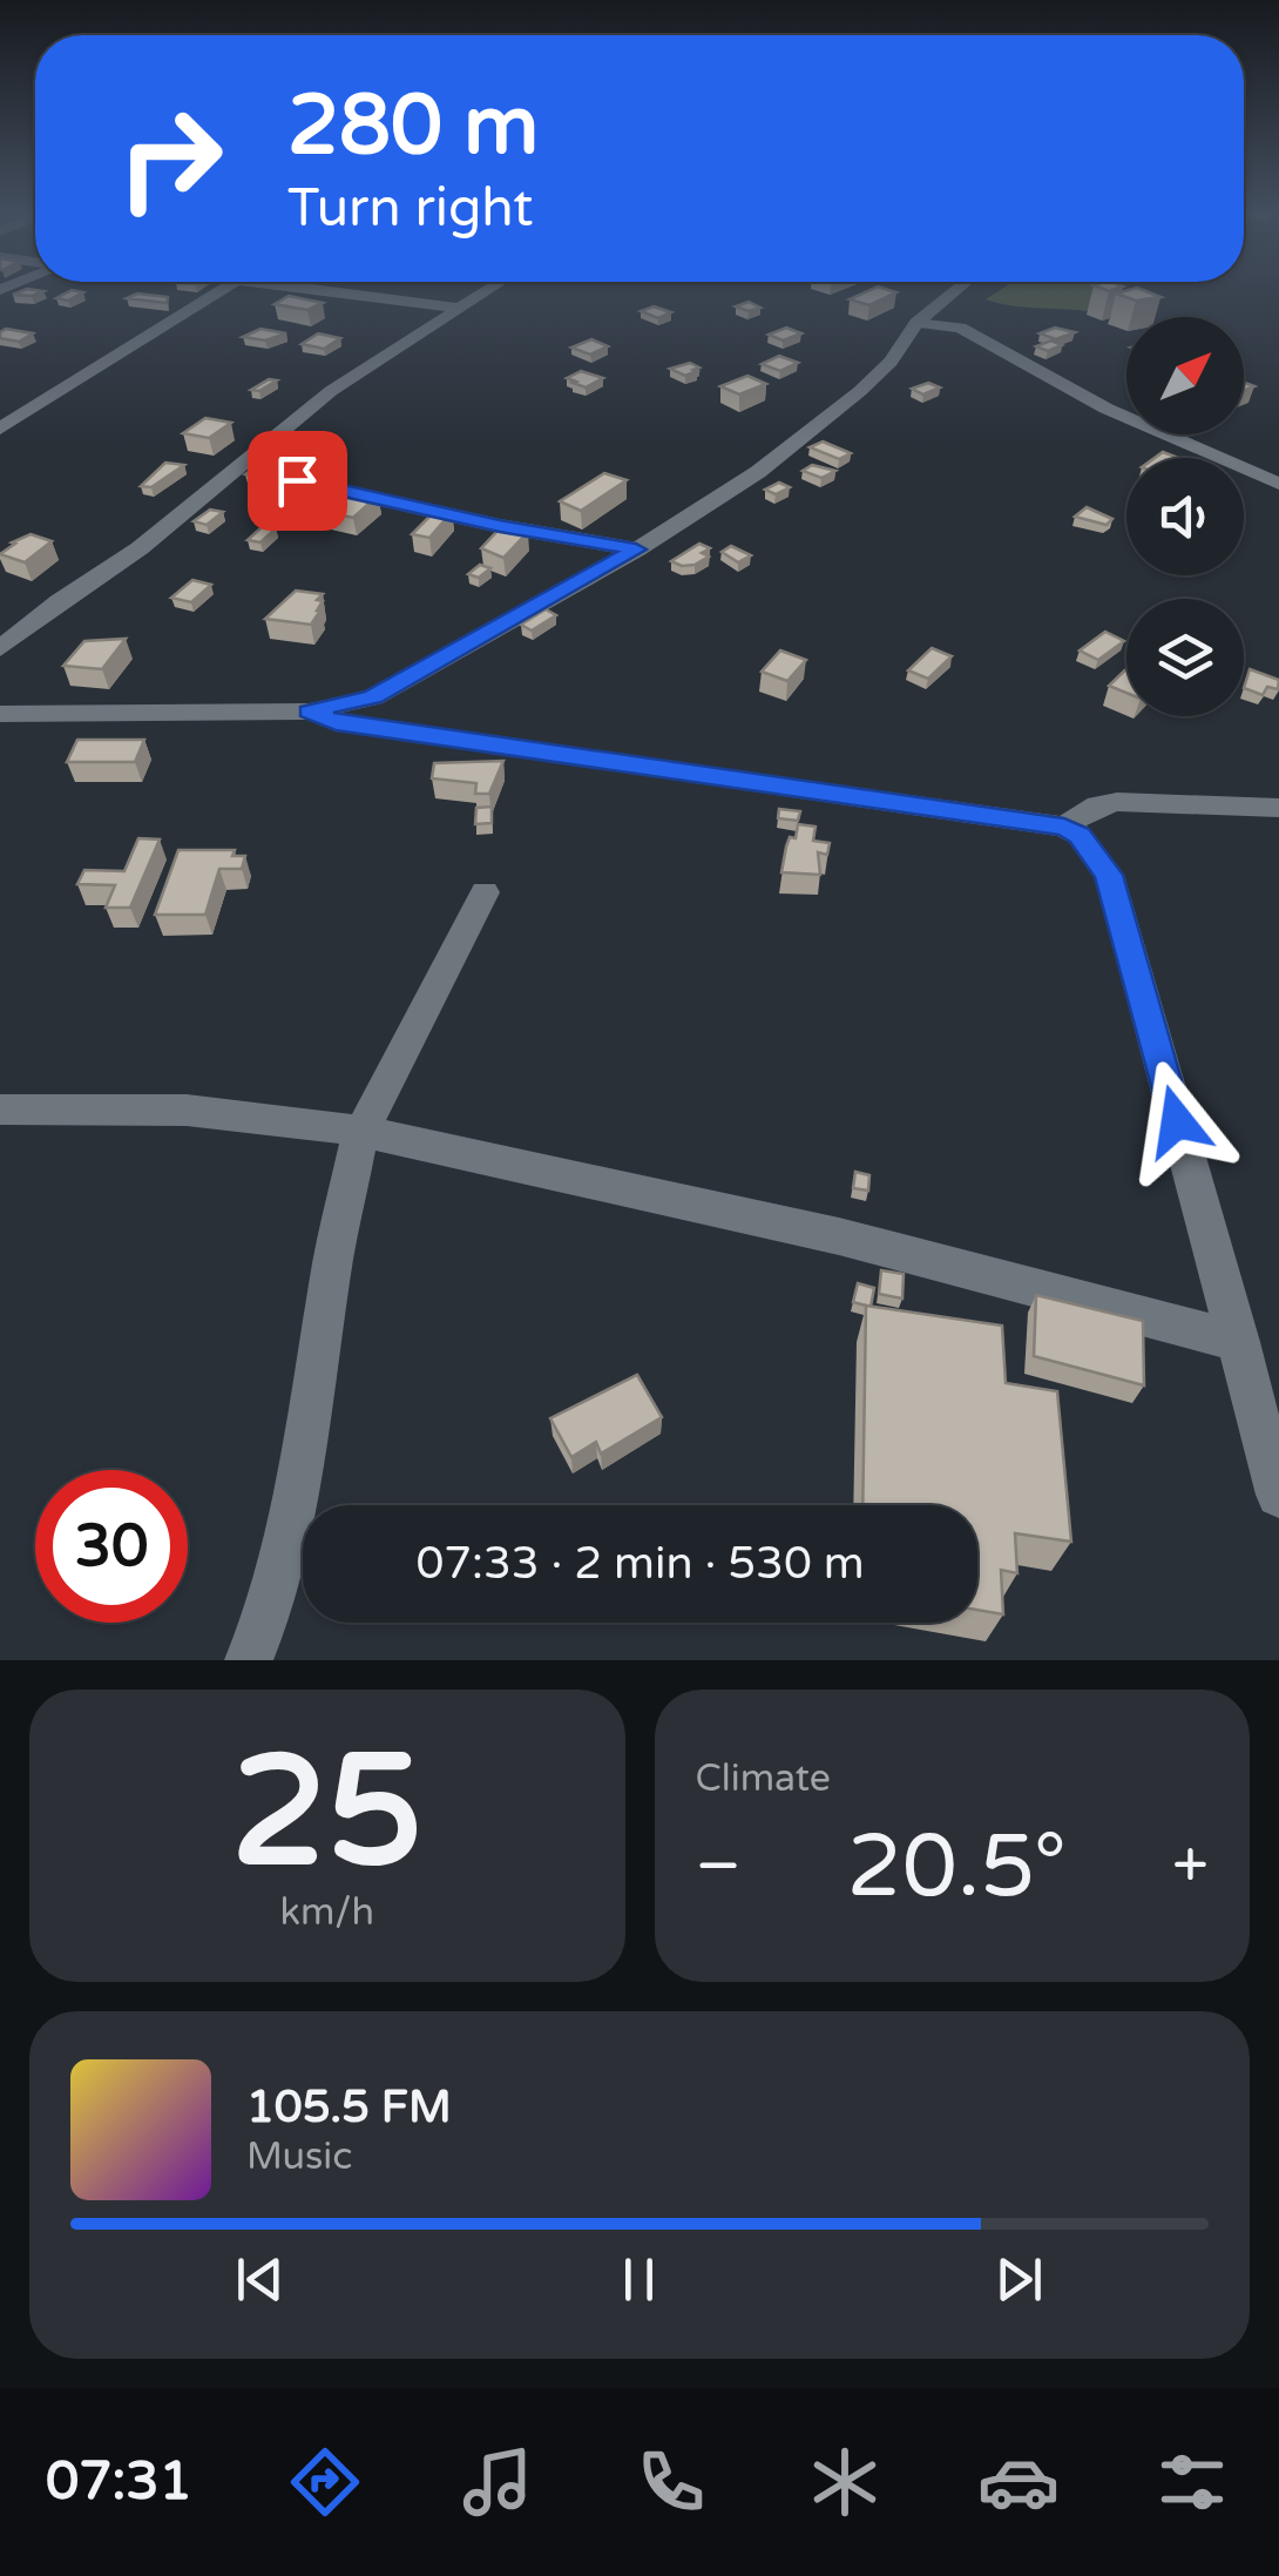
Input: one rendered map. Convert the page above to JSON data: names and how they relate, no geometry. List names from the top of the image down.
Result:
{
  "north": "top right",
  "page": {
    "turn": ["280 m", "Turn right"],
    "limit": "30",
    "trip": "07:33 · 2 min · 530 m",
    "tile": [
      ["25", "km/h"],
      "Climate"
    ],
    "heat": ["−", "20.5°", "+"],
    "song": ["105.5 FM", "Music"],
    "tabs": "07:31"
  }
}
